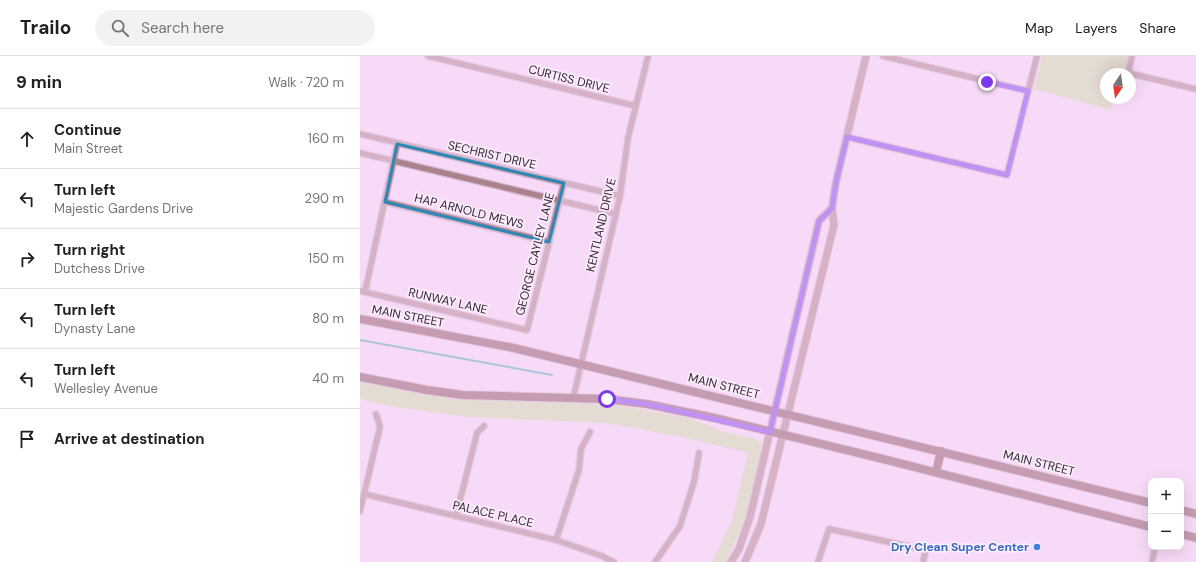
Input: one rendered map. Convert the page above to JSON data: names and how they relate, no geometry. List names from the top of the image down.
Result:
{
  "streets": {
    "main road": ["MAIN STREET"],
    "street": [
      "CURTISS DRIVE",
      "SECHRIST DRIVE",
      "HAP ARNOLD MEWS",
      "KENTLAND DRIVE",
      "GEORGE CAYLEY LANE",
      "RUNWAY LANE",
      "PALACE PLACE"
    ]
  },
  "crossings": [
    ["CURTISS DRIVE", "KENTLAND DRIVE"],
    ["SECHRIST DRIVE", "KENTLAND DRIVE"],
    ["SECHRIST DRIVE", "GEORGE CAYLEY LANE"],
    ["HAP ARNOLD MEWS", "GEORGE CAYLEY LANE"],
    ["KENTLAND DRIVE", "MAIN STREET"],
    ["GEORGE CAYLEY LANE", "RUNWAY LANE"]
  ],
  "places": ["Dry Clean Super Center"],
  "north": "bottom",
  "page": {
    "header": "Trailo",
    "search": "Search here",
    "nav": ["Map", "Layers", "Share"],
    "heading": ["9 min", "Walk · 720 m"],
    "list": [
      ["Continue", "Main Street", "160 m"],
      ["Turn left", "Majestic Gardens Drive", "290 m"],
      ["Turn right", "Dutchess Drive", "150 m"],
      ["Turn left", "Dynasty Lane", "80 m"],
      ["Turn left", "Wellesley Avenue", "40 m"],
      "Arrive at destination"
    ],
    "map_buttons": ["+", "−"]
  }
}
